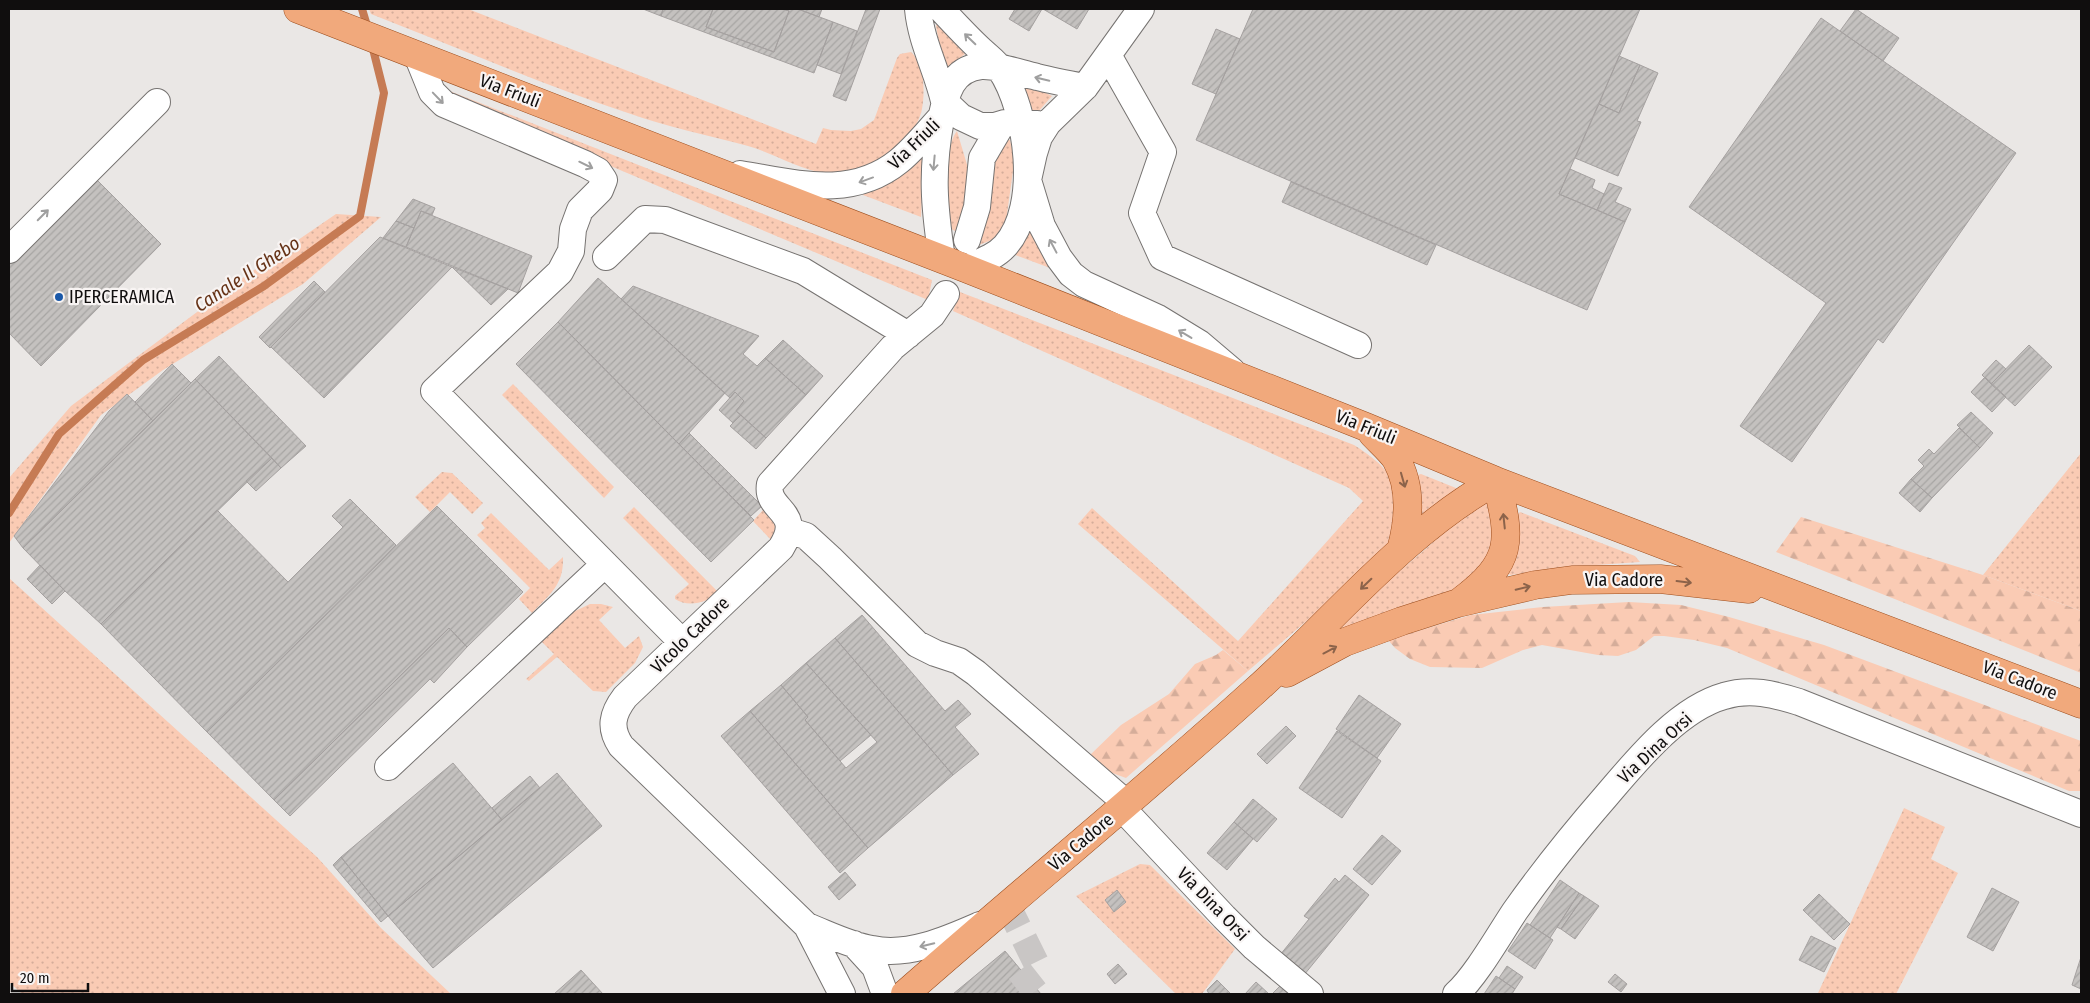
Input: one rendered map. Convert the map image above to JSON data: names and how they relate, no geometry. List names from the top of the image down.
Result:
{
  "streets": {
    "main road": ["Via Friuli", "Via Cadore"],
    "street": ["Vicolo Cadore", "Via Dina Orsi"]
  },
  "crossings": [
    ["Via Friuli", "Via Cadore"],
    ["Via Cadore", "Vicolo Cadore"],
    ["Via Cadore", "Via Dina Orsi"],
    ["Vicolo Cadore", "Via Dina Orsi"]
  ],
  "water": ["Canale Il Ghebo"],
  "places": ["IPERCERAMICA"],
  "scale_bar": "20 m"
}
